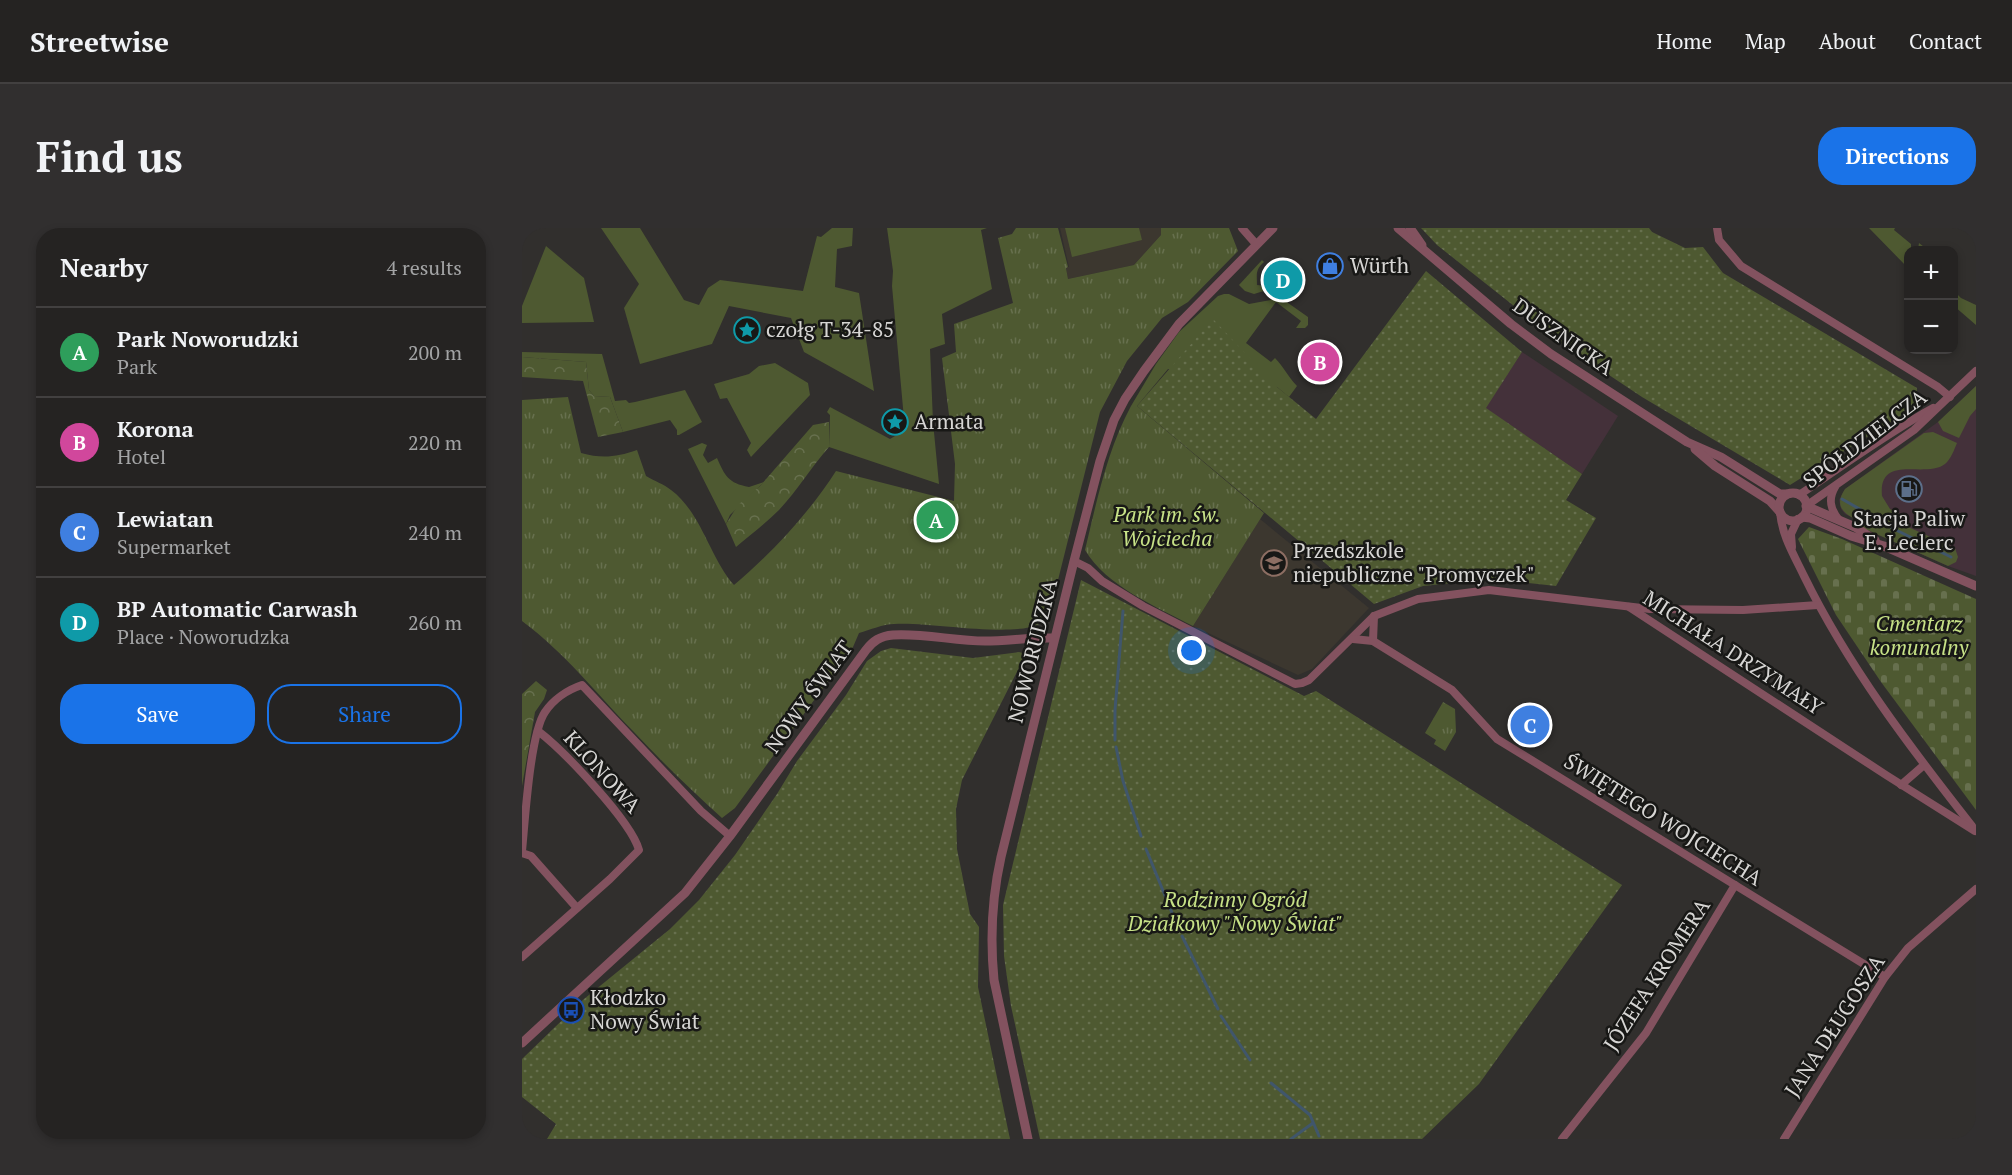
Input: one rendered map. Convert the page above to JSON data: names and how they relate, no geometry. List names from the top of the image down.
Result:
{
  "streets": {
    "street": [
      "DUSZNICKA",
      "SPÓŁDZIELCZA",
      "NOWORUDZKA",
      "MICHAŁA DRZYMAŁY",
      "NOWY ŚWIAT",
      "KLONOWA",
      "ŚWIĘTEGO WOJCIECHA",
      "JÓZEFA KROMERA",
      "JANA DŁUGOSZA"
    ]
  },
  "crossings": [
    ["DUSZNICKA", "SPÓŁDZIELCZA"],
    ["NOWORUDZKA", "MICHAŁA DRZYMAŁY"],
    ["NOWORUDZKA", "NOWY ŚWIAT"],
    ["MICHAŁA DRZYMAŁY", "ŚWIĘTEGO WOJCIECHA"],
    ["ŚWIĘTEGO WOJCIECHA", "JÓZEFA KROMERA"],
    ["ŚWIĘTEGO WOJCIECHA", "JANA DŁUGOSZA"]
  ],
  "parks": ["Park im. św. Wojciecha", "Cmentarz komunalny", "Rodzinny Ogród Działkowy \"Nowy Świat\""],
  "places": {
    "shop": ["Würth"],
    "place": ["czołg T-34-85", "Armata"],
    "fuel station": ["Stacja Paliw E. Leclerc"],
    "school or university": ["Przedszkole niepubliczne \"Promyczek\""],
    "bus stop": ["Kłodzko Nowy Świat"]
  },
  "page": {
    "header": "Streetwise",
    "nav": [
      "Home",
      "Map",
      "About",
      "Contact"
    ],
    "buttons": [
      "Directions",
      ["Save", "Share"]
    ],
    "title": "Find us",
    "heading": ["Nearby", "4 results"],
    "map_buttons": ["+", "−"],
    "pins": [
      "D",
      "B",
      "A",
      "C"
    ],
    "list": [
      {
        "mark": "A",
        "name": "Park Noworudzki",
        "note": "Park",
        "value": "200 m"
      },
      {
        "mark": "B",
        "name": "Korona",
        "note": "Hotel",
        "value": "220 m"
      },
      {
        "mark": "C",
        "name": "Lewiatan",
        "note": "Supermarket",
        "value": "240 m"
      },
      {
        "mark": "D",
        "name": "BP Automatic Carwash",
        "note": "Place · Noworudzka",
        "value": "260 m"
      }
    ]
  }
}
